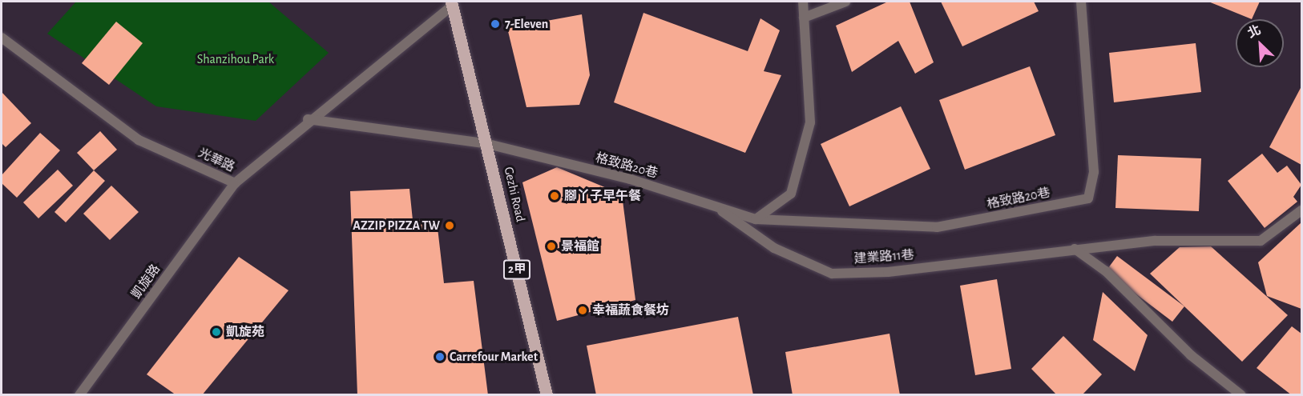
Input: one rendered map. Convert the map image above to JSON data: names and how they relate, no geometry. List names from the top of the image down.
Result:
{
  "streets": {
    "main road": ["Gezhi Road", "2甲"],
    "street": [
      "光華路",
      "格致路20巷",
      "建業路11巷",
      "凱旋路"
    ]
  },
  "crossings": [
    ["光華路", "格致路20巷"],
    ["光華路", "Gezhi Road"],
    ["光華路", "凱旋路"],
    ["格致路20巷", "Gezhi Road"],
    ["格致路20巷", "建業路11巷"]
  ],
  "parks": ["Shanzihou Park"],
  "places": [
    "7-Eleven",
    "腳丫子早午餐",
    "AZZIP PIZZA TW",
    "景福館",
    "幸福蔬食餐坊",
    "凱旋苑",
    "Carrefour Market"
  ],
  "north": "top left"
}
